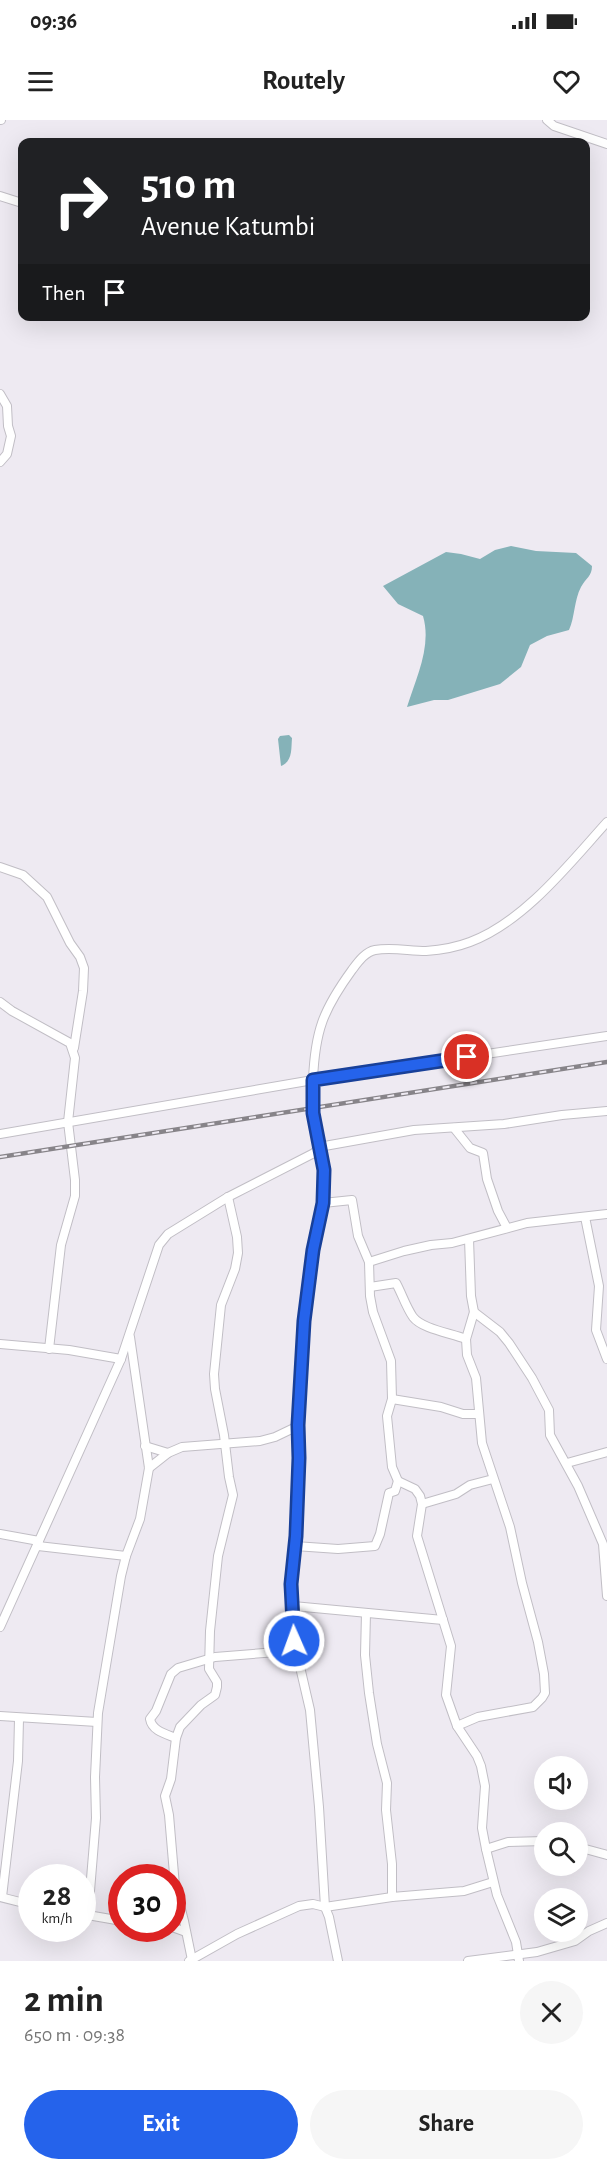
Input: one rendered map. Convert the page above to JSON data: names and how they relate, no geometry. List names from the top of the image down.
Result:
{
  "page": {
    "status": "09:36",
    "header": "Routely",
    "turn": ["510 m", "Avenue Katumbi"],
    "then": "Then",
    "speed": "28 km/h",
    "limit": "30",
    "heading": ["2 min", "650 m · 09:38"],
    "buttons": ["Exit", "Share"]
  }
}
